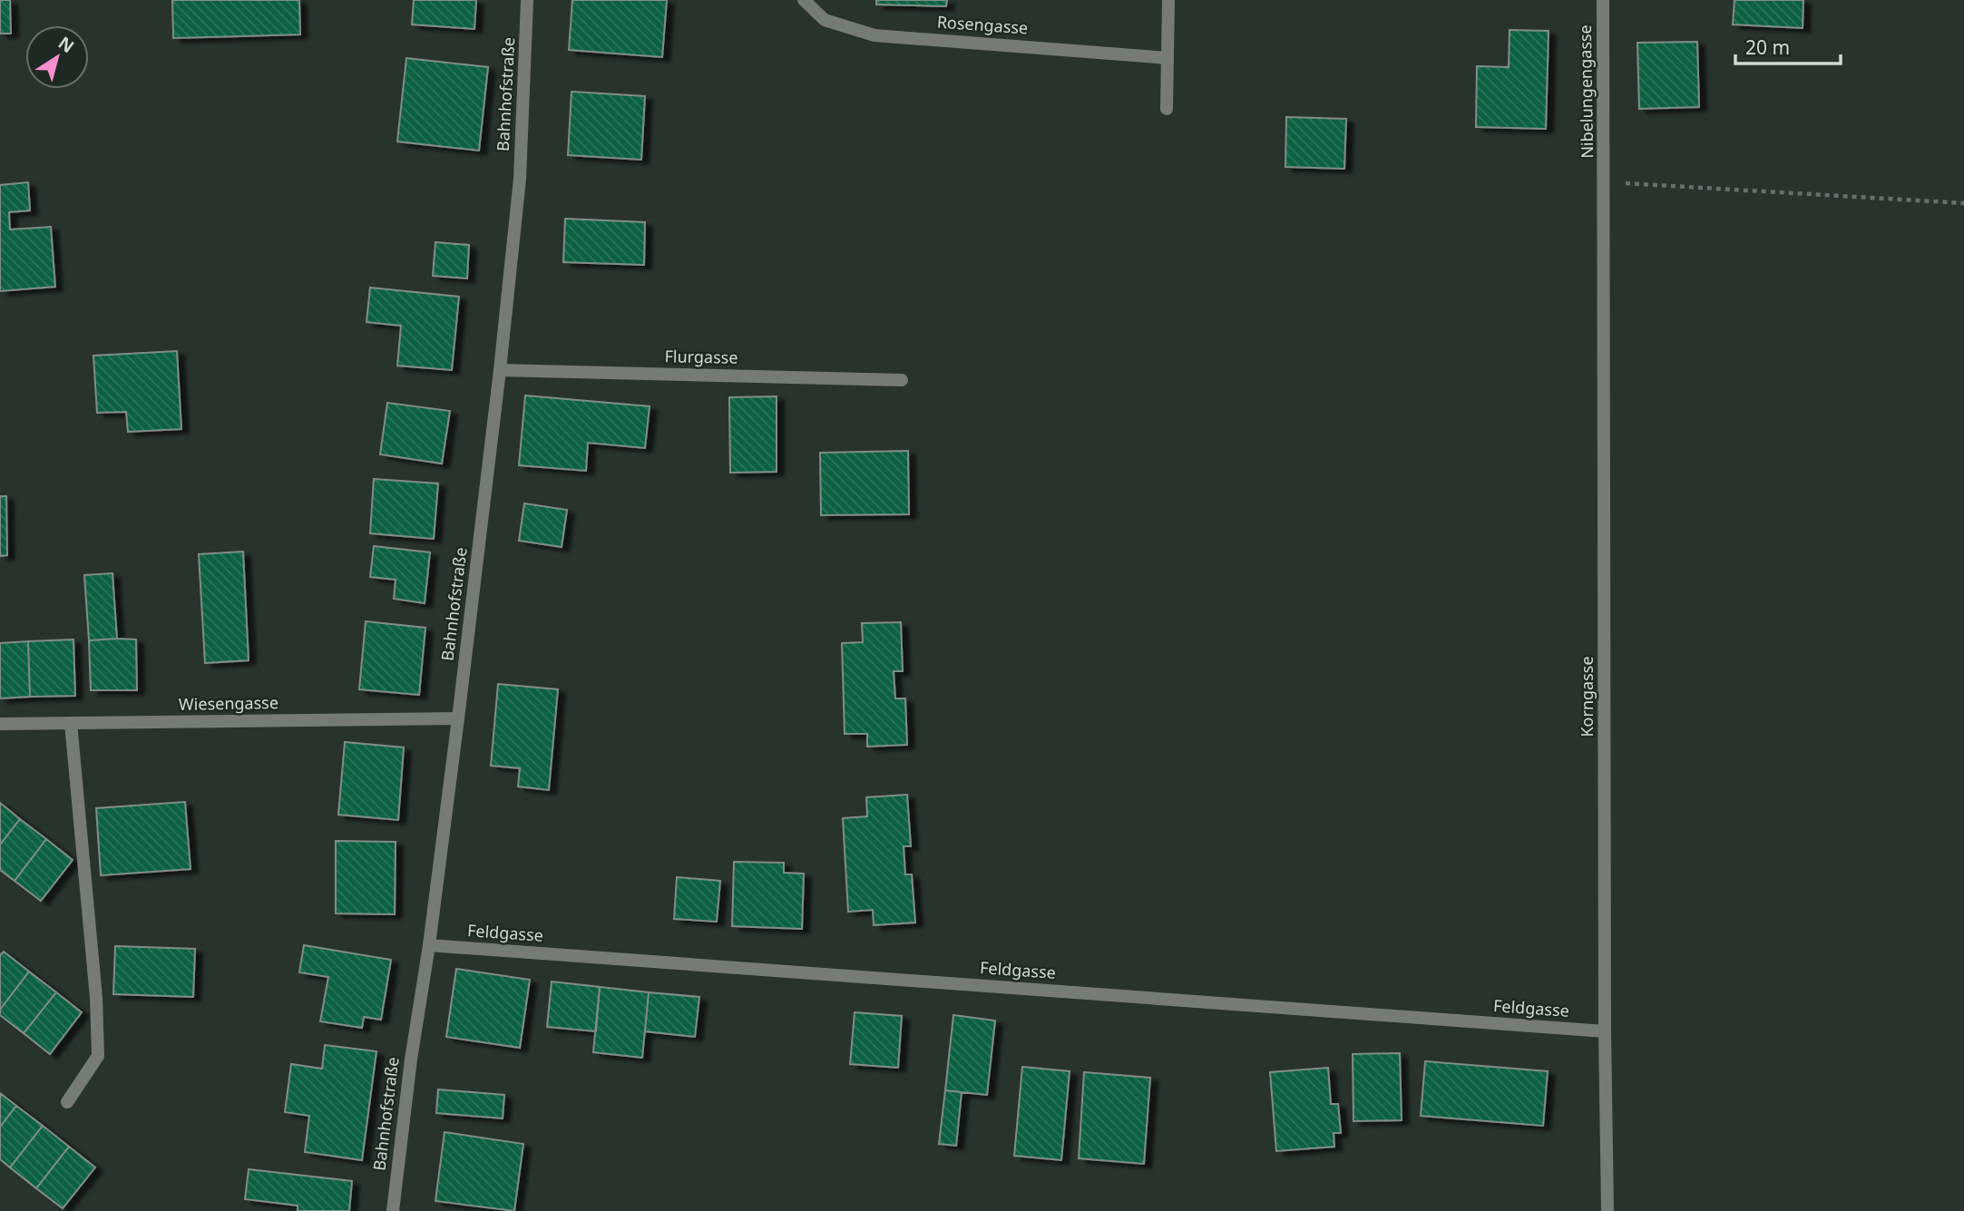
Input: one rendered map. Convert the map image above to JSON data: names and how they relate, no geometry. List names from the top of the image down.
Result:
{
  "streets": {
    "street": [
      "Rosengasse",
      "Nibelungengasse",
      "Bahnhofstraße",
      "Flurgasse",
      "Korngasse",
      "Wiesengasse",
      "Feldgasse"
    ]
  },
  "crossings": [
    ["Nibelungengasse", "Korngasse"],
    ["Bahnhofstraße", "Flurgasse"],
    ["Bahnhofstraße", "Wiesengasse"],
    ["Bahnhofstraße", "Feldgasse"],
    ["Korngasse", "Feldgasse"]
  ],
  "scale_bar": "20 m",
  "north": "top right"
}
